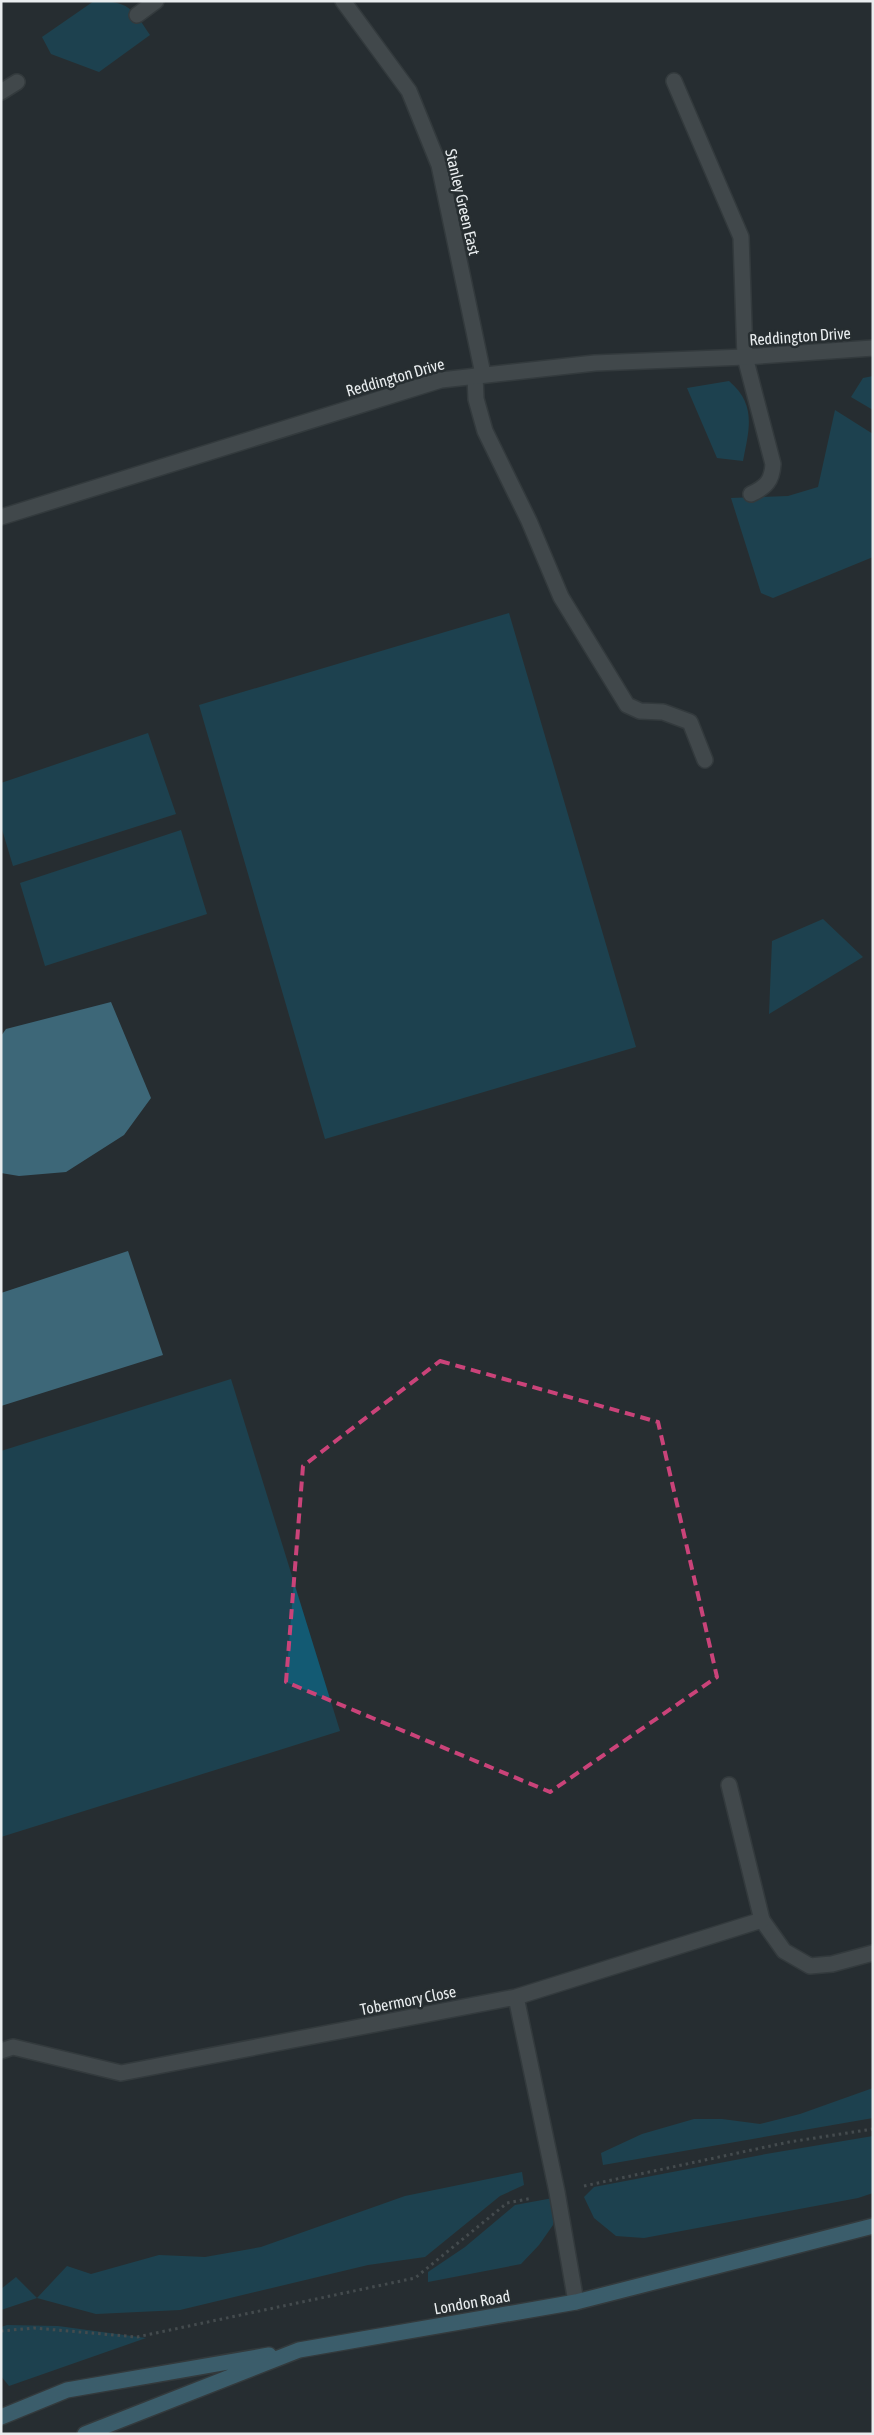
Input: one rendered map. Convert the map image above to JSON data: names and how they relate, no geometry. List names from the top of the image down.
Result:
{
  "streets": {
    "main road": ["London Road"],
    "street": ["Stanley Green East", "Reddington Drive", "Tobermory Close"]
  },
  "crossings": [
    ["Stanley Green East", "Reddington Drive"]
  ]
}
